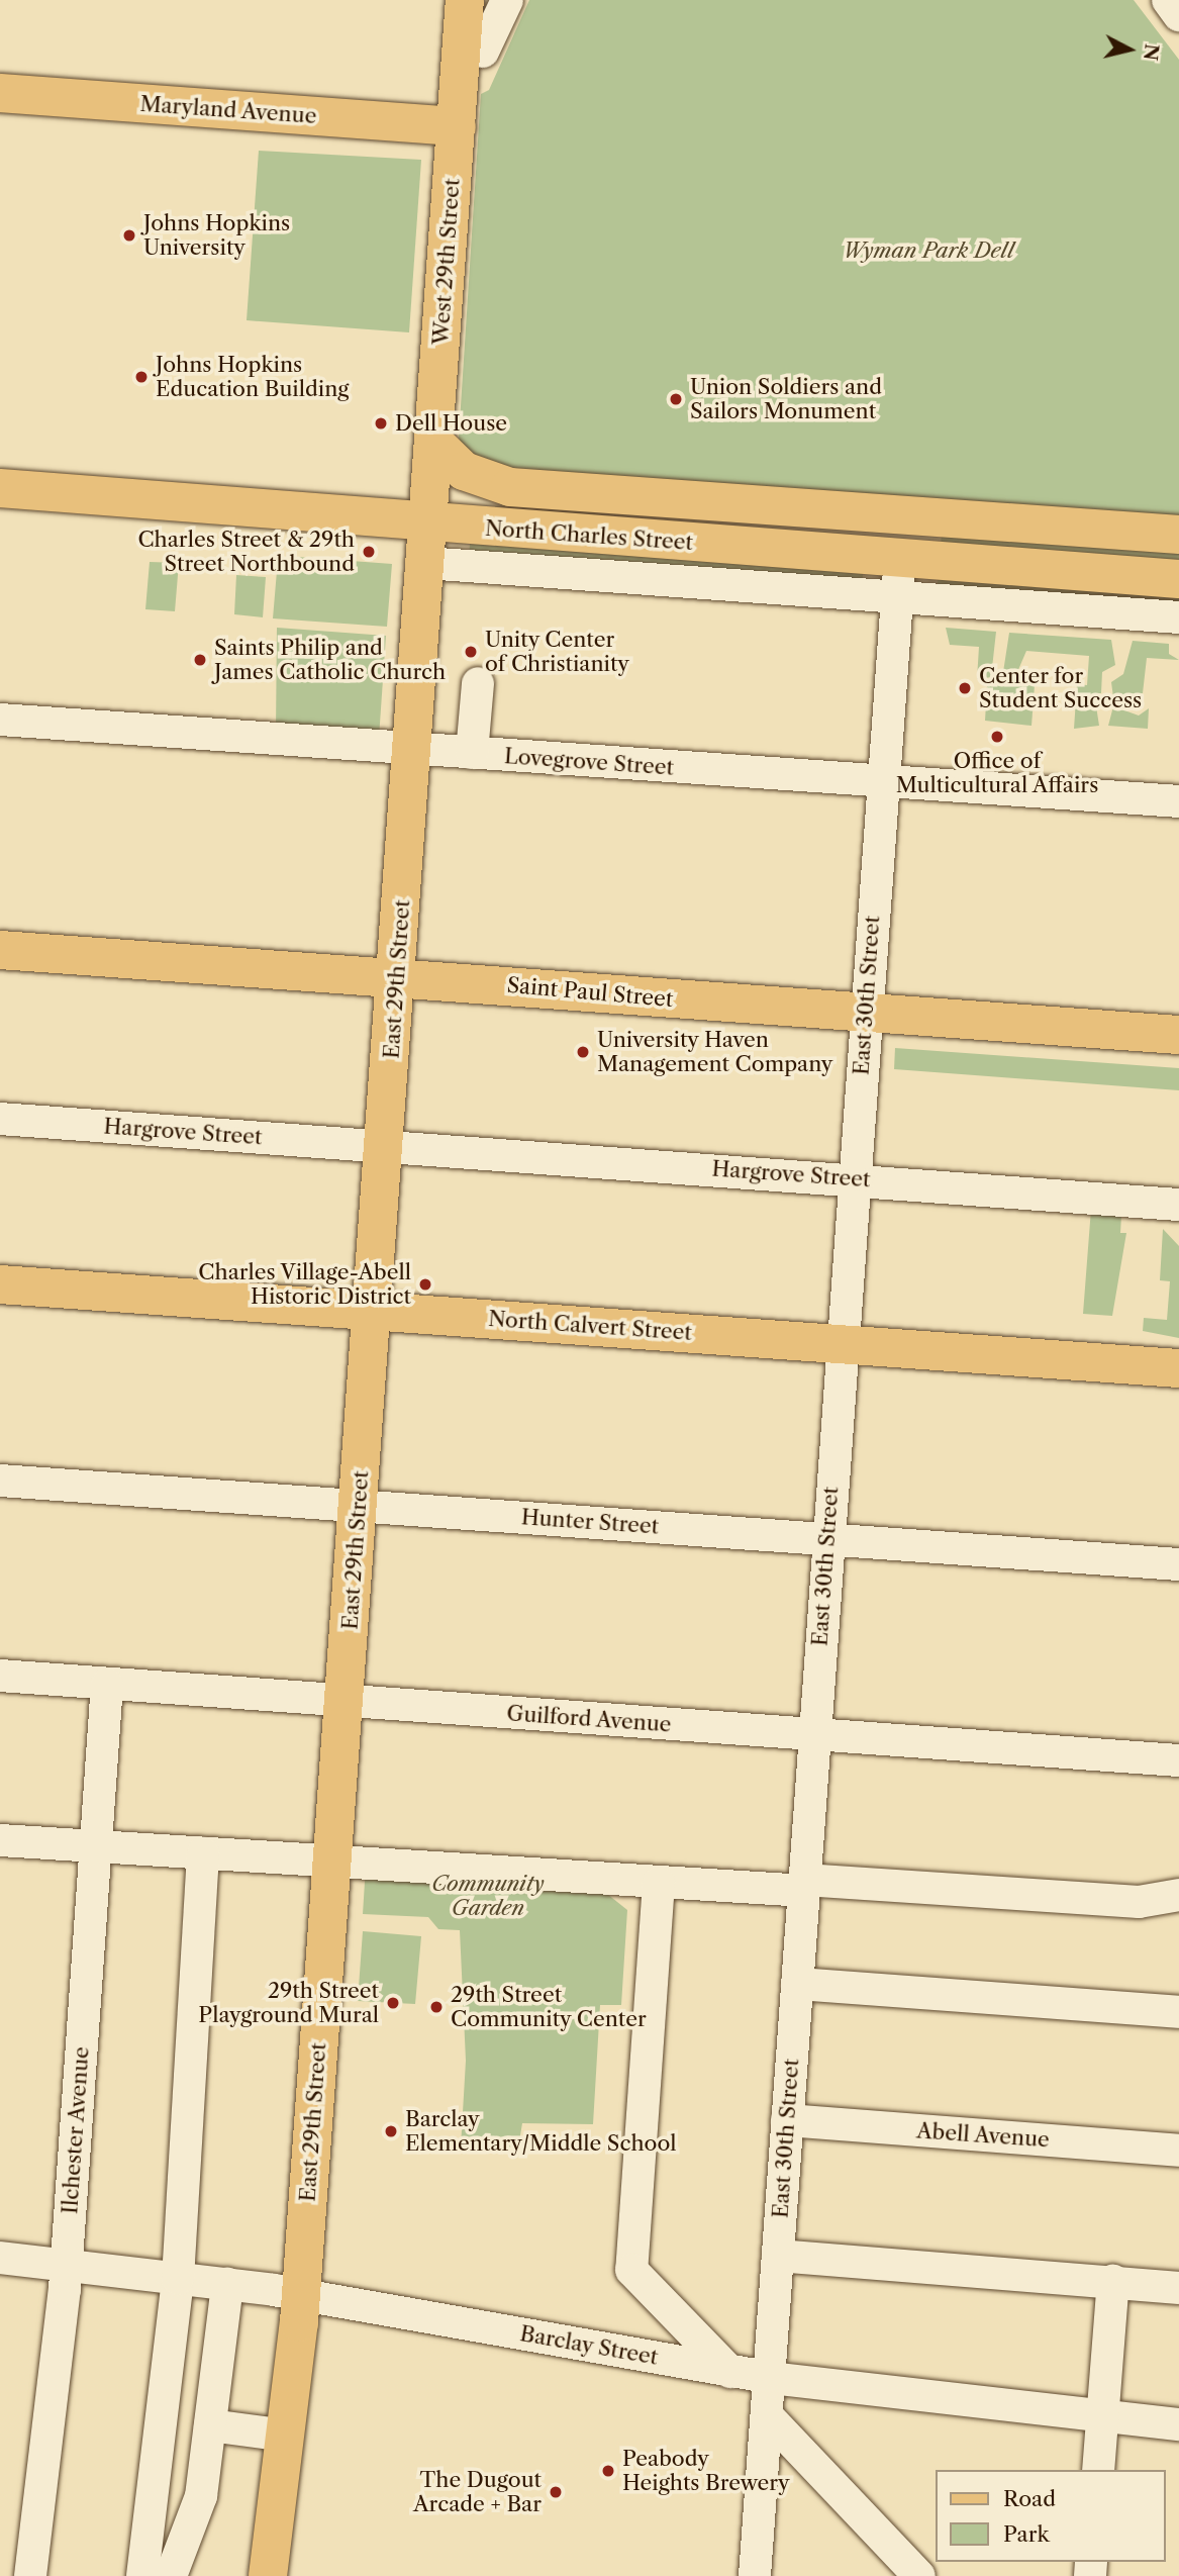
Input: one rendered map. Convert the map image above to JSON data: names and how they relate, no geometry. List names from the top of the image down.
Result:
{
  "streets": {
    "main road": [
      "Maryland Avenue",
      "West 29th Street",
      "North Charles Street",
      "East 29th Street",
      "Saint Paul Street",
      "North Calvert Street"
    ],
    "street": [
      "Lovegrove Street",
      "East 30th Street",
      "Hargrove Street",
      "Hunter Street",
      "Guilford Avenue",
      "Ilchester Avenue",
      "Abell Avenue",
      "Barclay Street"
    ]
  },
  "crossings": [
    ["Maryland Avenue", "West 29th Street"],
    ["West 29th Street", "North Charles Street"],
    ["West 29th Street", "East 29th Street"],
    ["North Charles Street", "East 29th Street"],
    ["North Charles Street", "East 30th Street"],
    ["Lovegrove Street", "East 29th Street"],
    ["Lovegrove Street", "East 30th Street"],
    ["East 29th Street", "Saint Paul Street"],
    ["East 29th Street", "Hargrove Street"],
    ["East 29th Street", "North Calvert Street"],
    ["East 29th Street", "Hunter Street"],
    ["East 29th Street", "Guilford Avenue"],
    ["East 29th Street", "Barclay Street"],
    ["Saint Paul Street", "East 30th Street"],
    ["East 30th Street", "Hargrove Street"],
    ["East 30th Street", "North Calvert Street"],
    ["East 30th Street", "Hunter Street"],
    ["East 30th Street", "Guilford Avenue"],
    ["East 30th Street", "Abell Avenue"],
    ["East 30th Street", "Barclay Street"],
    ["Guilford Avenue", "Ilchester Avenue"],
    ["Ilchester Avenue", "Barclay Street"]
  ],
  "parks": ["Wyman Park Dell", "Community Garden"],
  "places": [
    "Johns Hopkins University",
    "Johns Hopkins Education Building",
    "Union Soldiers and Sailors Monument",
    "Dell House",
    "Charles Street & 29th Street Northbound",
    "Unity Center of Christianity",
    "Saints Philip and James Catholic Church",
    "Center for Student Success",
    "Office of Multicultural Affairs",
    "University Haven Management Company",
    "Charles Village-Abell Historic District",
    "29th Street Playground Mural",
    "29th Street Community Center",
    "Barclay Elementary/Middle School",
    "Peabody Heights Brewery",
    "The Dugout Arcade + Bar"
  ],
  "legend": ["Road", "Park"],
  "north": "right"
}
